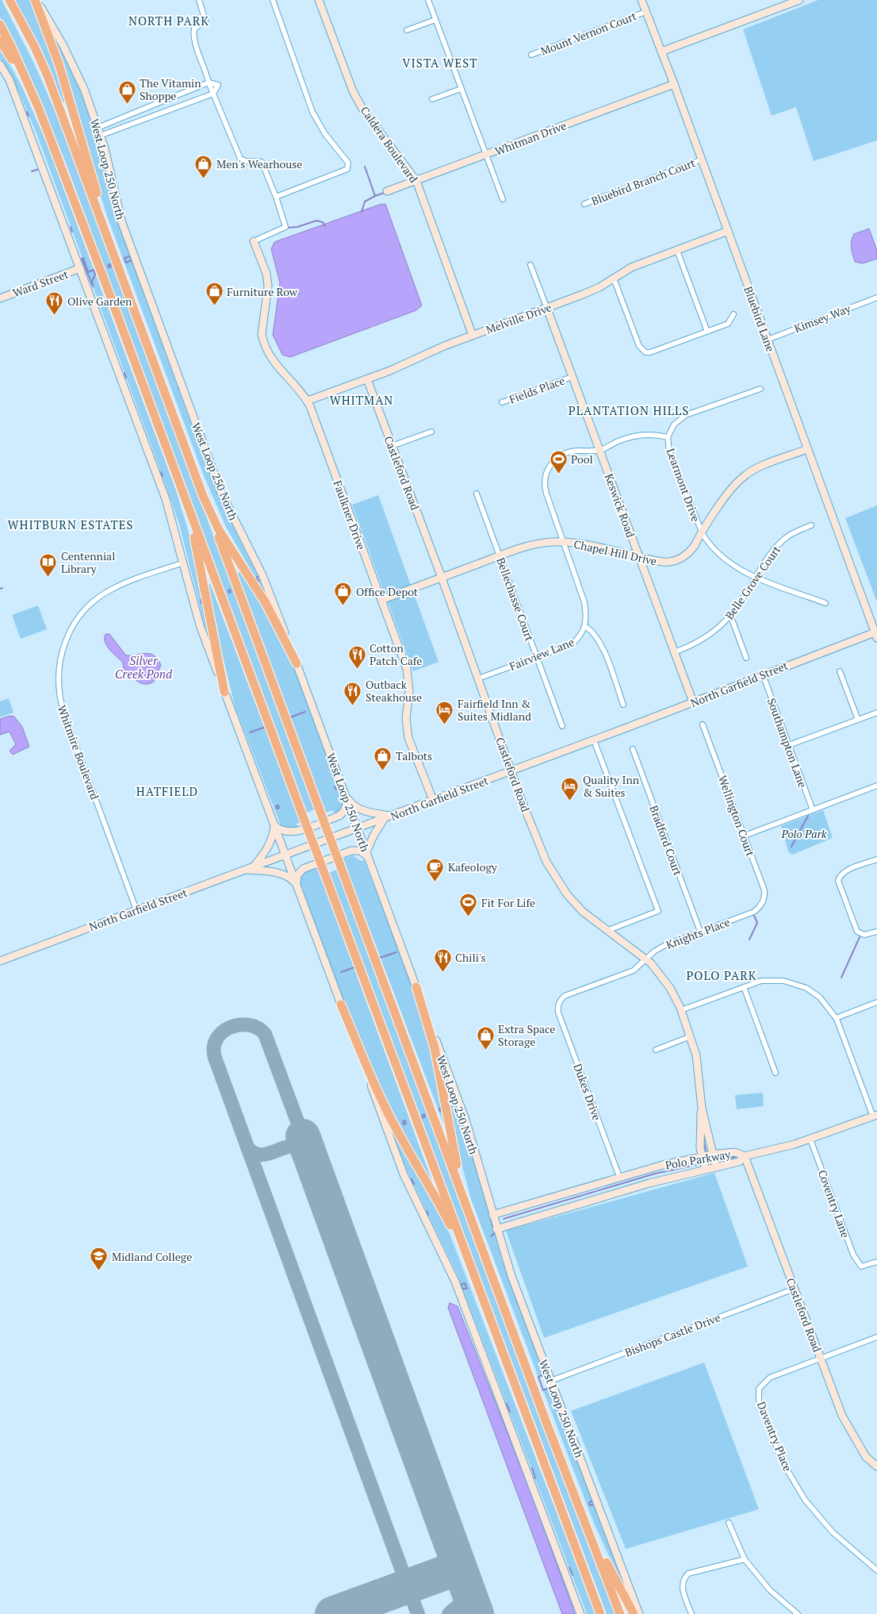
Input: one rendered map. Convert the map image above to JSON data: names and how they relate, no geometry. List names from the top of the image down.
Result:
{
  "streets": {
    "street": [
      "Mount Vernon Court",
      "Whitman Drive",
      "Caldera Boulevard",
      "West Loop 250 North",
      "Bluebird Branch Court",
      "Ward Street",
      "Melville Drive",
      "Kimsey Way",
      "Bluebird Lane",
      "Fields Place",
      "Castleford Road",
      "Learmont Drive",
      "Keswick Road",
      "Faulkner Drive",
      "Chapel Hill Drive",
      "Belle Grove Court",
      "Bellechasse Court",
      "Fairview Lane",
      "North Garfield Street",
      "Southampton Lane",
      "Whitmire Boulevard",
      "Wellington Court",
      "Bradford Court",
      "Knights Place",
      "Dukes Drive",
      "Polo Parkway",
      "Coventry Lane",
      "Bishops Castle Drive",
      "Daventry Place"
    ]
  },
  "crossings": [
    ["Mount Vernon Court", "Bluebird Lane"],
    ["Whitman Drive", "Caldera Boulevard"],
    ["Whitman Drive", "Bluebird Lane"],
    ["Caldera Boulevard", "Melville Drive"],
    ["West Loop 250 North", "North Garfield Street"],
    ["West Loop 250 North", "Polo Parkway"],
    ["West Loop 250 North", "Bishops Castle Drive"],
    ["Bluebird Branch Court", "Bluebird Lane"],
    ["Melville Drive", "Bluebird Lane"],
    ["Melville Drive", "Castleford Road"],
    ["Melville Drive", "Keswick Road"],
    ["Melville Drive", "Faulkner Drive"],
    ["Kimsey Way", "Bluebird Lane"],
    ["Bluebird Lane", "Chapel Hill Drive"],
    ["Bluebird Lane", "North Garfield Street"],
    ["Fields Place", "Keswick Road"],
    ["Castleford Road", "Chapel Hill Drive"],
    ["Castleford Road", "Fairview Lane"],
    ["Castleford Road", "North Garfield Street"],
    ["Castleford Road", "Knights Place"],
    ["Castleford Road", "Polo Parkway"],
    ["Castleford Road", "Bishops Castle Drive"],
    ["Castleford Road", "Daventry Place"],
    ["Learmont Drive", "Keswick Road"],
    ["Learmont Drive", "Chapel Hill Drive"],
    ["Learmont Drive", "Belle Grove Court"],
    ["Keswick Road", "Chapel Hill Drive"],
    ["Keswick Road", "Belle Grove Court"],
    ["Keswick Road", "North Garfield Street"],
    ["Faulkner Drive", "Chapel Hill Drive"],
    ["Faulkner Drive", "North Garfield Street"],
    ["Chapel Hill Drive", "Bellechasse Court"],
    ["Bellechasse Court", "Fairview Lane"],
    ["North Garfield Street", "Southampton Lane"],
    ["North Garfield Street", "Whitmire Boulevard"],
    ["Wellington Court", "Knights Place"],
    ["Bradford Court", "Knights Place"],
    ["Knights Place", "Dukes Drive"],
    ["Dukes Drive", "Polo Parkway"]
  ],
  "districts": [
    "NORTH PARK",
    "VISTA WEST",
    "WHITMAN",
    "PLANTATION HILLS",
    "WHITBURN ESTATES",
    "HATFIELD",
    "POLO PARK"
  ],
  "water": ["Silver Creek Pond"],
  "parks": ["Polo Park"],
  "places": {
    "shop": [
      "The Vitamin Shoppe",
      "Men's Wearhouse",
      "Furniture Row",
      "Office Depot",
      "Talbots",
      "Extra Space Storage"
    ],
    "restaurant": [
      "Olive Garden",
      "Cotton Patch Cafe",
      "Outback Steakhouse",
      "Chili's"
    ],
    "sports": ["Pool", "Fit For Life"],
    "library": ["Centennial Library"],
    "hotel": ["Fairfield Inn & Suites Midland", "Quality Inn & Suites"],
    "cafe": ["Kafeology"],
    "school or university": ["Midland College"]
  }
}
